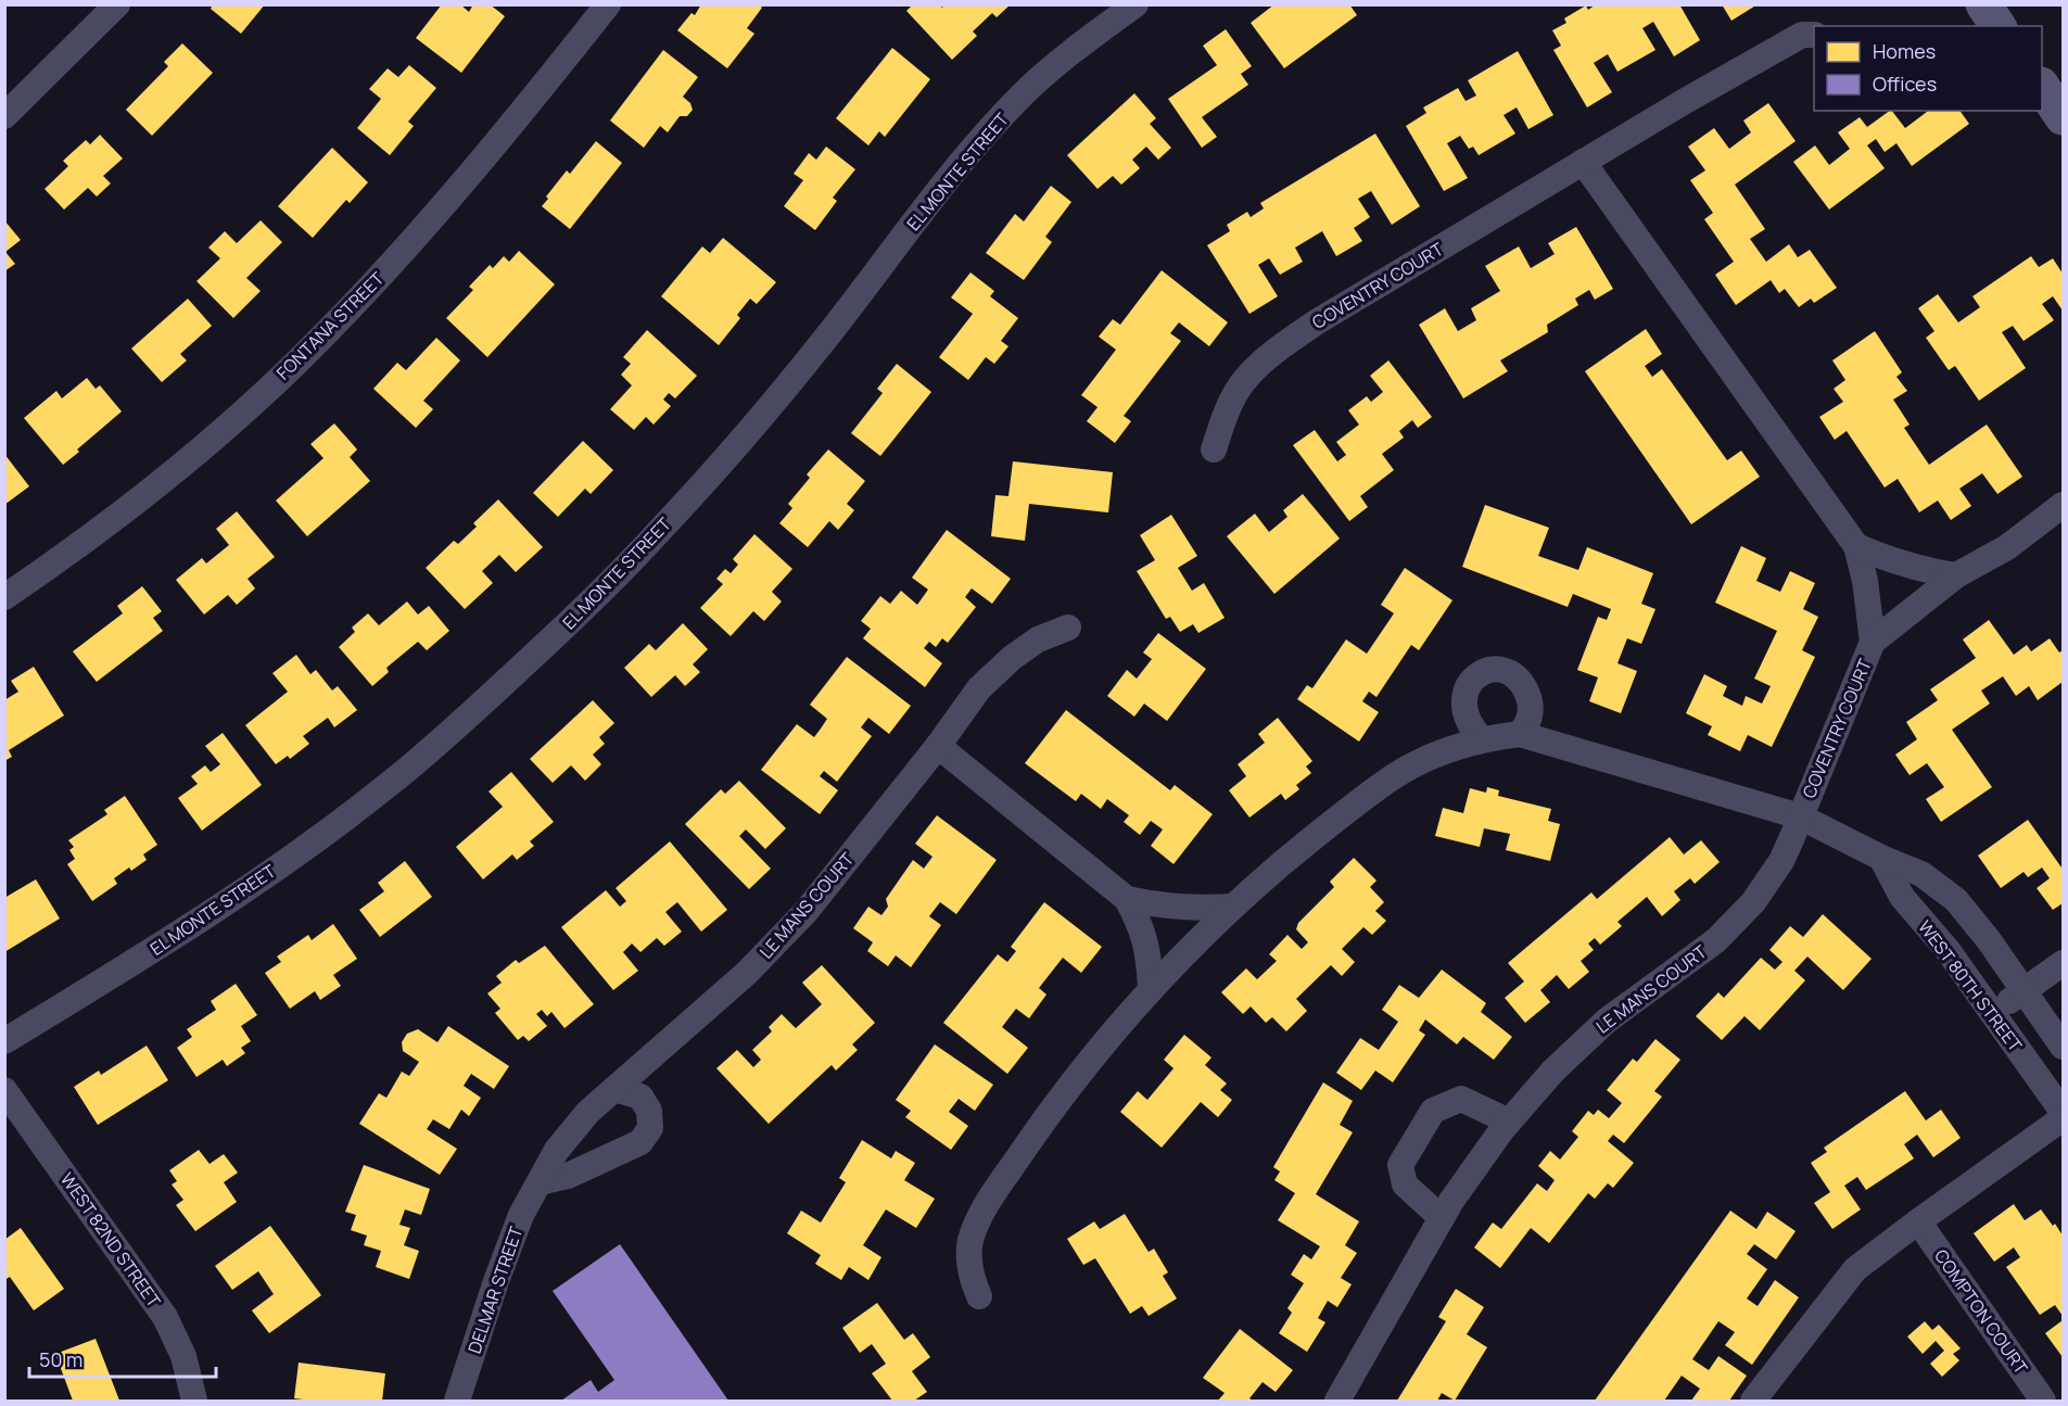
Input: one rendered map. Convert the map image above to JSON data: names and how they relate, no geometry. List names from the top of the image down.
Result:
{
  "streets": {
    "street": [
      "EL MONTE STREET",
      "COVENTRY COURT",
      "FONTANA STREET",
      "LE MANS COURT",
      "WEST 80TH STREET",
      "WEST 82ND STREET",
      "DELMAR STREET",
      "COMPTON COURT"
    ]
  },
  "crossings": [
    ["COVENTRY COURT", "LE MANS COURT"],
    ["LE MANS COURT", "DELMAR STREET"]
  ],
  "legend": ["Homes", "Offices"],
  "scale_bar": "50 m"
}
